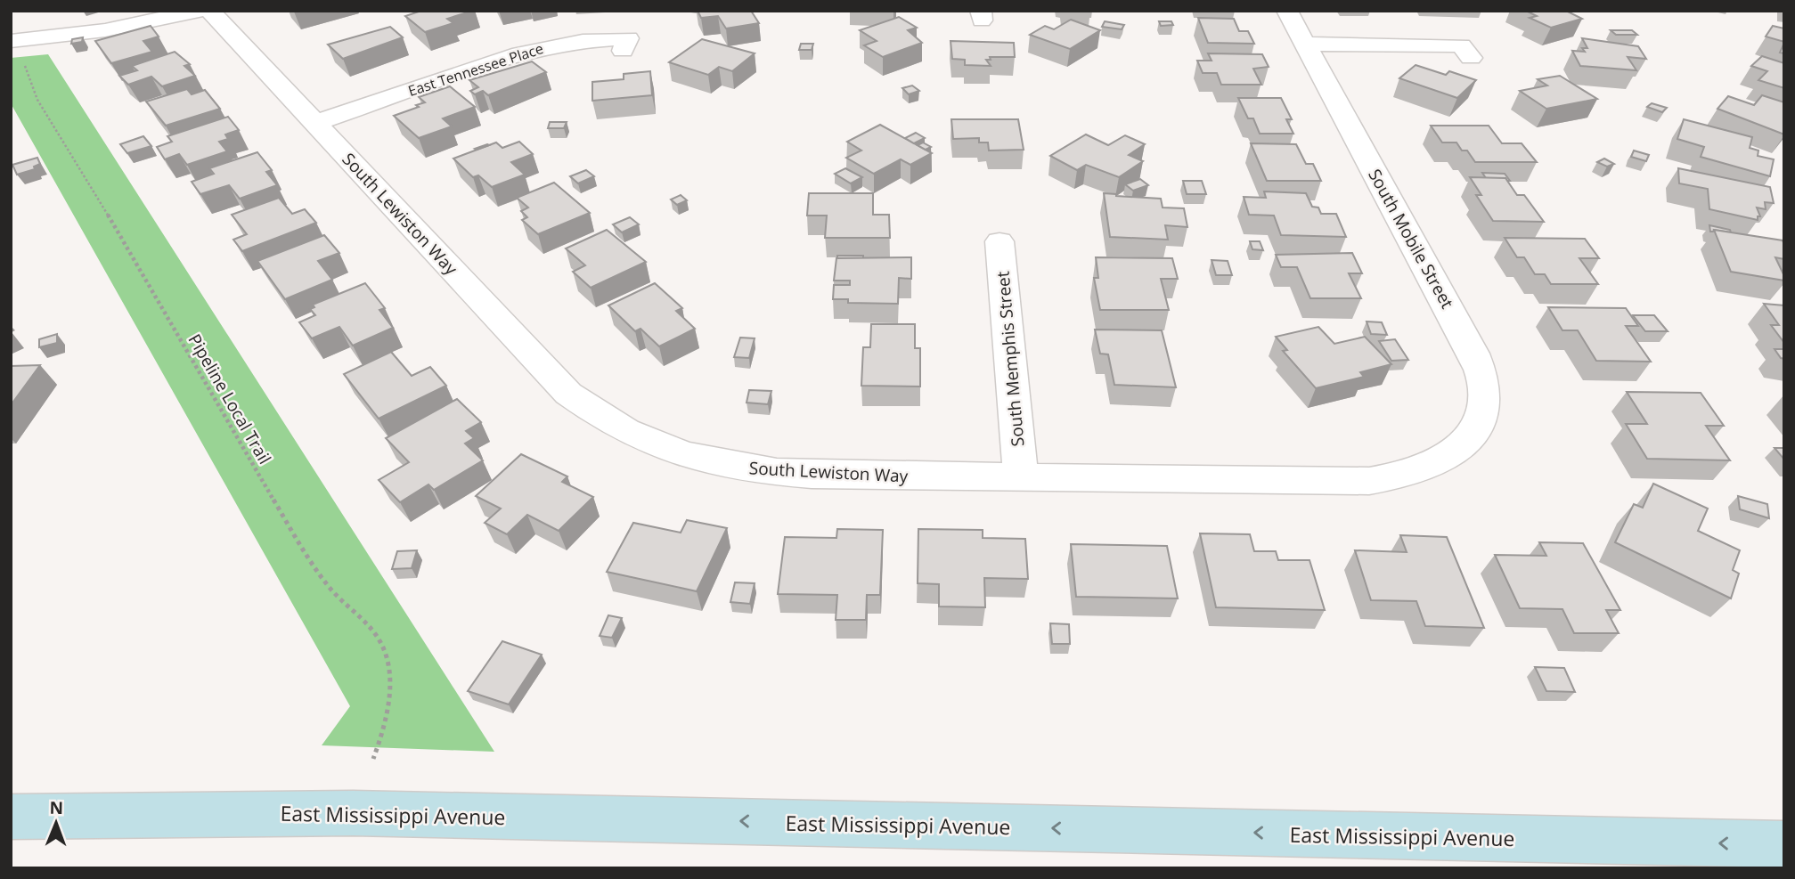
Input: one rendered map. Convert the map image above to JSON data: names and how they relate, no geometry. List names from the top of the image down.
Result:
{
  "streets": {
    "main road": ["East Mississippi Avenue"],
    "street": [
      "East Tennessee Place",
      "South Lewiston Way",
      "South Mobile Street",
      "South Memphis Street"
    ],
    "path": ["Pipeline Local Trail"]
  },
  "crossings": [
    ["East Tennessee Place", "South Lewiston Way"],
    ["South Lewiston Way", "South Mobile Street"],
    ["South Lewiston Way", "South Memphis Street"]
  ],
  "one_way": ["East Mississippi Avenue"],
  "north": "top"
}
